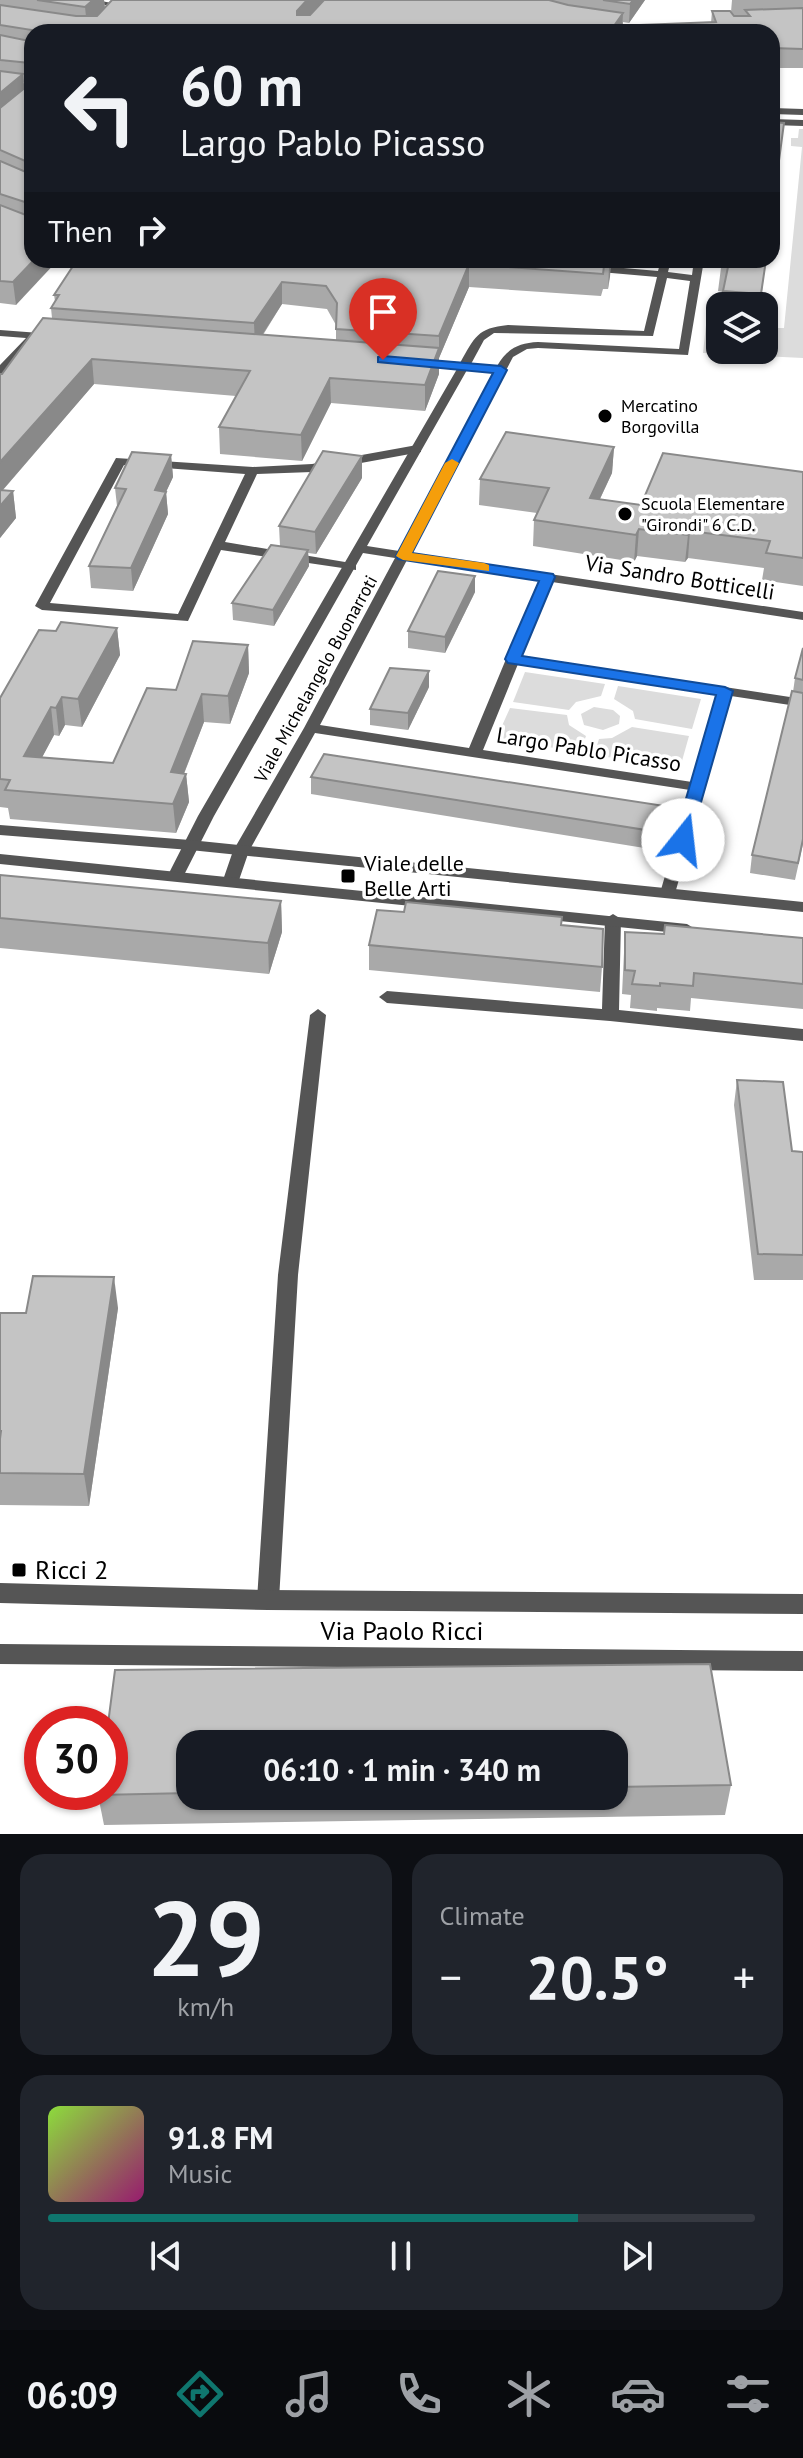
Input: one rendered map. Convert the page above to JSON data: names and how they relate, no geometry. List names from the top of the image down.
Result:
{
  "streets": {
    "street": [
      "Via Sandro Botticelli",
      "Viale Michelangelo Buonarroti",
      "Largo Pablo Picasso",
      "Via Paolo Ricci"
    ]
  },
  "crossings": [
    ["Via Sandro Botticelli", "Viale Michelangelo Buonarroti"],
    ["Via Sandro Botticelli", "Largo Pablo Picasso"],
    ["Viale Michelangelo Buonarroti", "Largo Pablo Picasso"]
  ],
  "places": {
    "other": ["Mercatino Borgovilla", "Scuola Elementare \"Girondi\" 6 C.D."],
    "transit": ["Viale delle Belle Arti", "Ricci 2"]
  },
  "page": {
    "turn": ["60 m", "Largo Pablo Picasso"],
    "then": "Then",
    "limit": "30",
    "trip": "06:10 · 1 min · 340 m",
    "tile": [
      ["29", "km/h"],
      "Climate"
    ],
    "heat": ["−", "20.5°", "+"],
    "song": ["91.8 FM", "Music"],
    "tabs": "06:09"
  }
}
